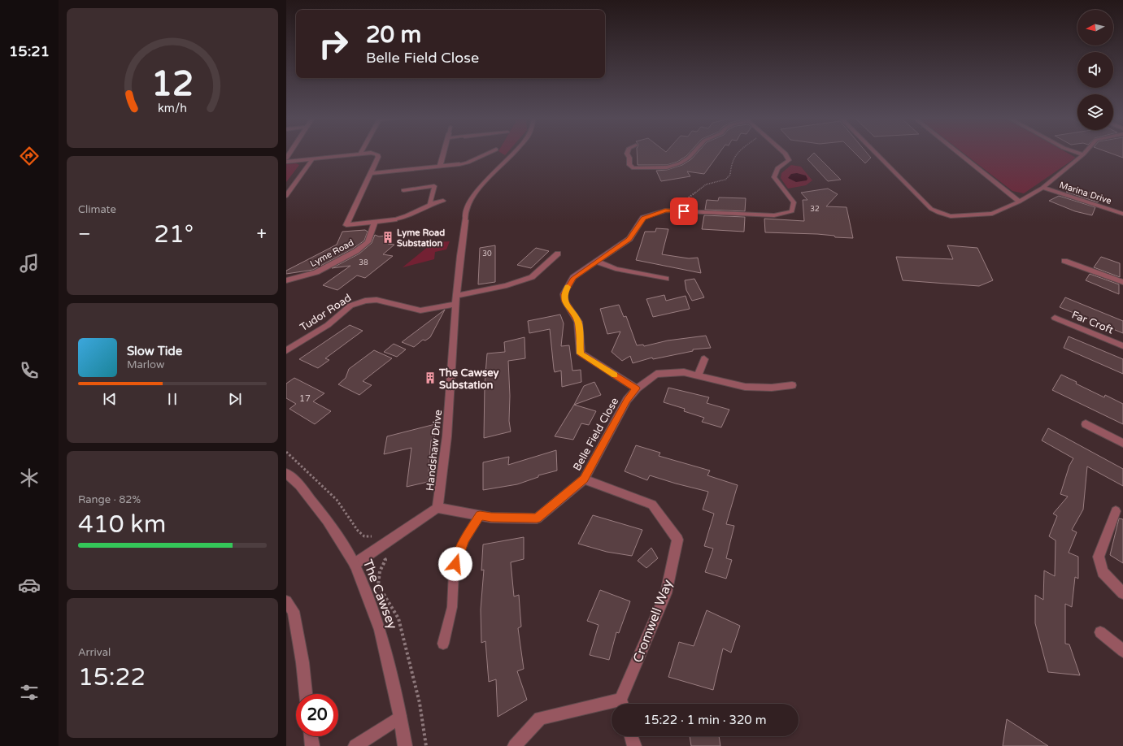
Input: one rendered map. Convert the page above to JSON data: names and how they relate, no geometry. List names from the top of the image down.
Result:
{
  "streets": {
    "street": [
      "Marina Drive",
      "Lyme Road",
      "Tudor Road",
      "Far Croft",
      "Belle Field Close",
      "Handshaw Drive",
      "The Cawsey",
      "Cromwell Way"
    ]
  },
  "crossings": [
    ["Tudor Road", "Handshaw Drive"],
    ["Belle Field Close", "Handshaw Drive"],
    ["Belle Field Close", "Cromwell Way"]
  ],
  "places": {
    "building": ["Lyme Road Substation", "The Cawsey Substation"]
  },
  "house_numbers": [
    "32",
    "30",
    "38",
    "17"
  ],
  "north": "left",
  "page": {
    "tabs": "15:21",
    "turn": ["20 m", "Belle Field Close"],
    "tile": [
      "Climate",
      ["Range · 82%", "410 km"],
      ["Arrival", "15:22"]
    ],
    "heat": ["−", "21°", "+"],
    "song": ["Slow Tide", "Marlow"],
    "limit": "20",
    "trip": "15:22 · 1 min · 320 m",
    "gauge": ["12", "km/h"]
  }
}
